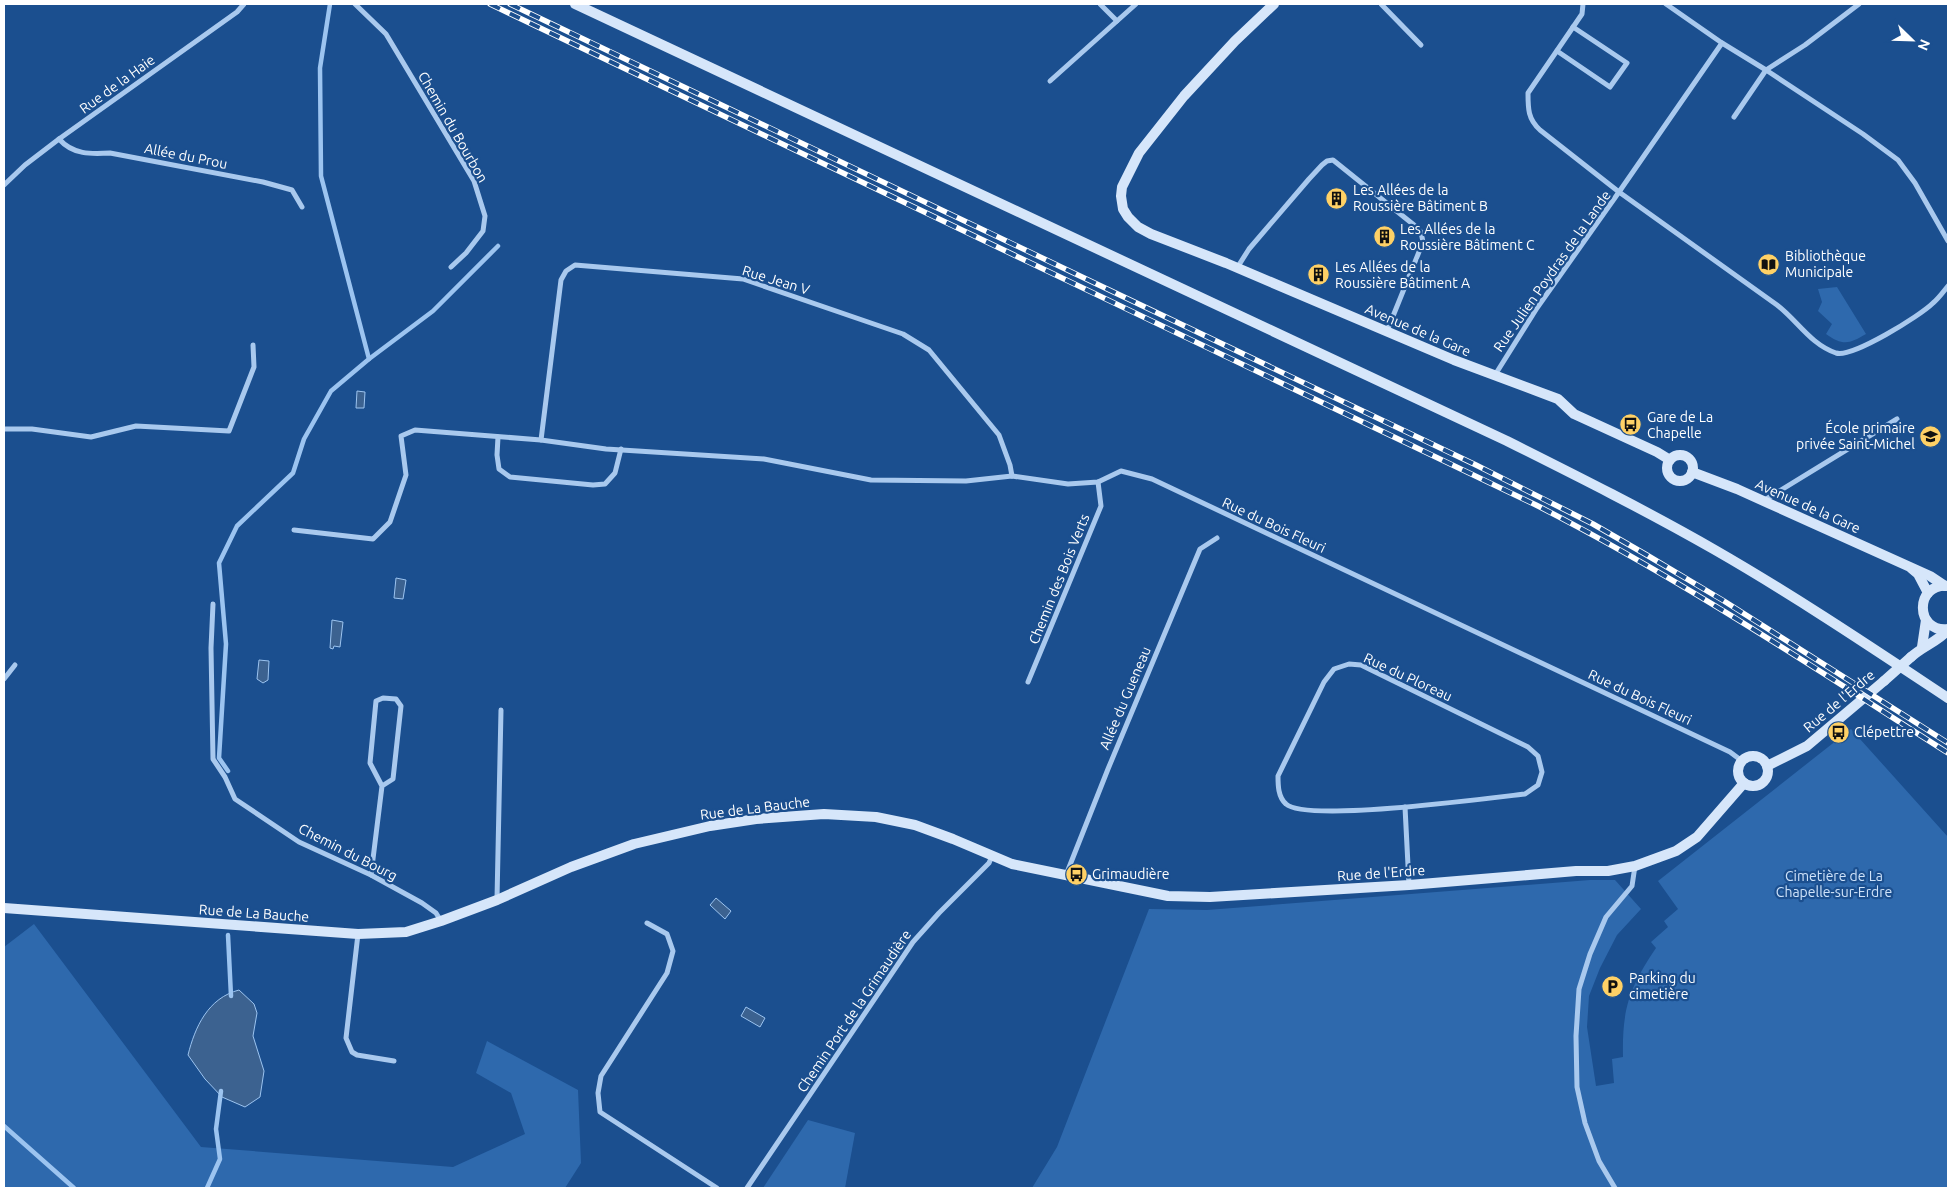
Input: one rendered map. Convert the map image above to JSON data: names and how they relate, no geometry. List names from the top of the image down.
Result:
{
  "streets": {
    "street": [
      "Rue de la Haie",
      "Chemin du Bourbon",
      "Allée du Prou",
      "Rue Julien Poydras de la Lande",
      "Rue Jean V",
      "Avenue de la Gare",
      "Rue du Bois Fleuri",
      "Chemin des Bois Verts",
      "Rue du Ploreau",
      "Allée du Gueneau",
      "Rue de l'Erdre",
      "Rue de La Bauche",
      "Chemin du Bourg",
      "Chemin Port de la Grimaudière"
    ]
  },
  "crossings": [
    ["Rue de la Haie", "Allée du Prou"],
    ["Rue Julien Poydras de la Lande", "Avenue de la Gare"],
    ["Rue Jean V", "Rue du Bois Fleuri"],
    ["Rue du Bois Fleuri", "Chemin des Bois Verts"],
    ["Rue du Bois Fleuri", "Rue de l'Erdre"],
    ["Allée du Gueneau", "Rue de l'Erdre"],
    ["Rue de l'Erdre", "Rue de La Bauche"],
    ["Rue de l'Erdre", "Chemin Port de la Grimaudière"],
    ["Rue de La Bauche", "Chemin du Bourg"],
    ["Rue de La Bauche", "Chemin Port de la Grimaudière"]
  ],
  "parks": ["Cimetière de La Chapelle-sur-Erdre"],
  "places": {
    "building": ["Les Allées de la Roussière Bâtiment B", "Les Allées de la Roussière Bâtiment C", "Les Allées de la Roussière Bâtiment A"],
    "library": ["Bibliothèque Municipale"],
    "bus stop": ["Gare de La Chapelle", "Clépettre", "Grimaudière"],
    "school or university": ["École primaire privée Saint-Michel"],
    "parking": ["Parking du cimetière"]
  },
  "north": "bottom right"
}
